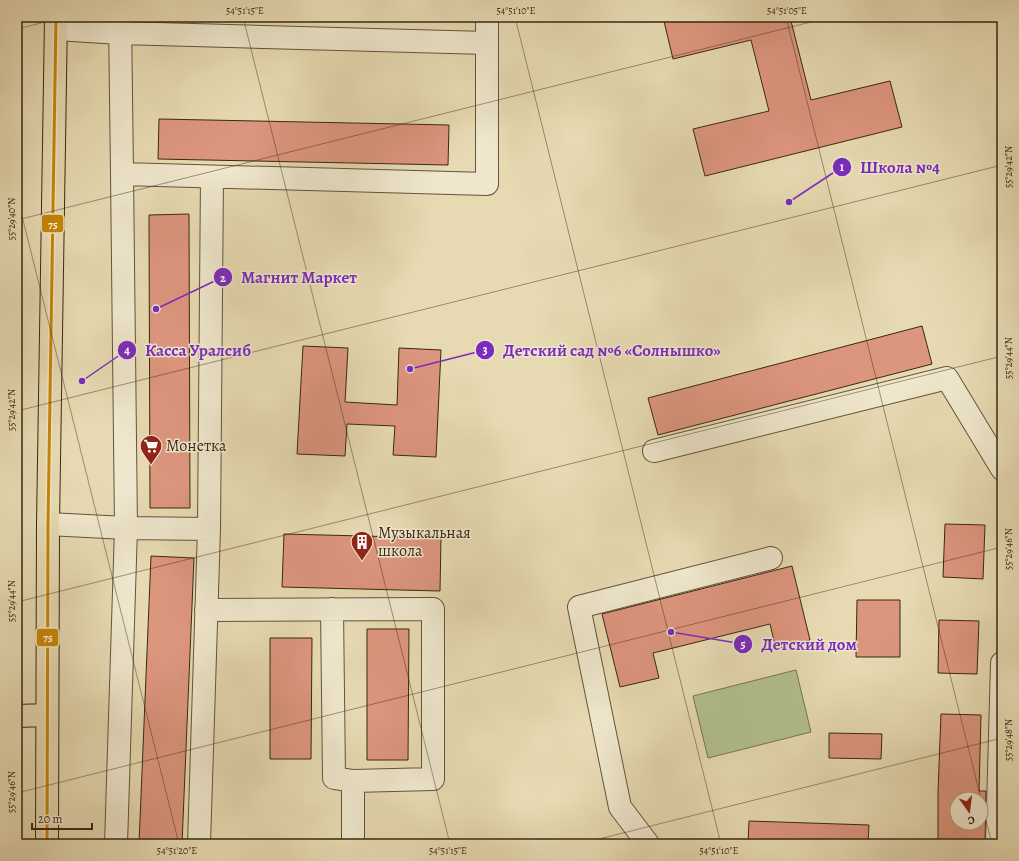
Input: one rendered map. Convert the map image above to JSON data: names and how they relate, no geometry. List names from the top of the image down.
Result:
{
  "places": {
    "other": [
      "Школа №4",
      "Магнит Маркет",
      "Детский сад №6 «Солнышко»",
      "Касса Уралсиб",
      "Детский дом"
    ],
    "supermarket": ["Монетка"],
    "building": ["Музыкальная школа"]
  },
  "lines": ["transit line 75"],
  "scale_bar": "20 m",
  "north": "bottom",
  "coordinates": [
    "54°51'15\"E",
    "54°51'10\"E",
    "54°51'05\"E",
    "55°29'42\"N",
    "55°29'40\"N",
    "55°29'44\"N",
    "55°29'46\"N",
    "55°29'48\"N",
    "54°51'20\"E"
  ]
}
